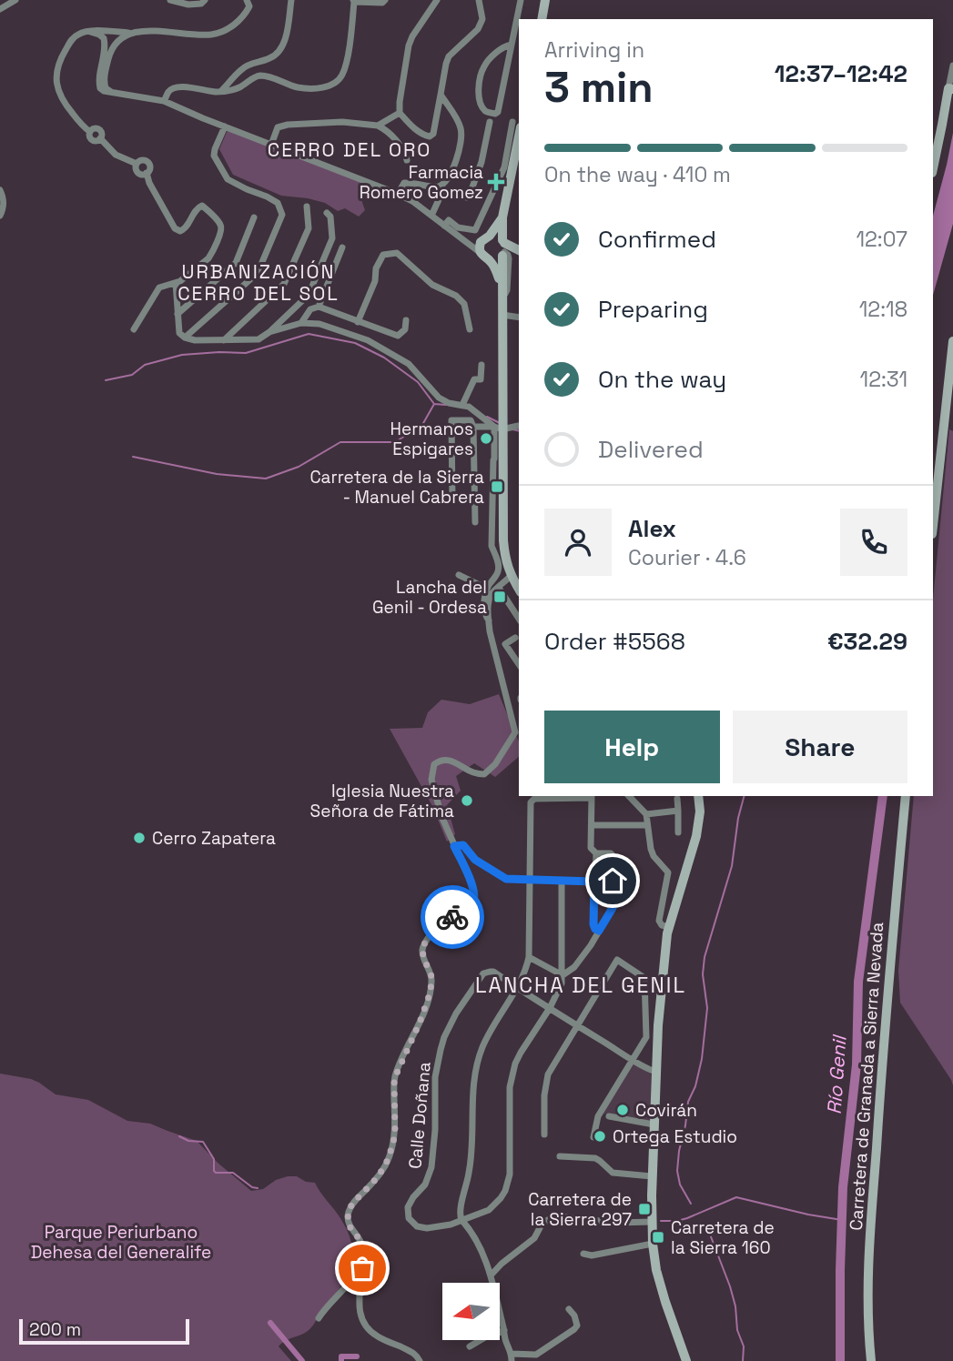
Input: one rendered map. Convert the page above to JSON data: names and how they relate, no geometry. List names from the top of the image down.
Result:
{
  "streets": {
    "street": ["Carretera de Granada a Sierra Nevada", "Calle Doñana"]
  },
  "districts": ["CERRO DEL ORO", "URBANIZACIÓN CERRO DEL SOL", "LANCHA DEL GENIL"],
  "water": ["Río Genil"],
  "parks": ["Parque Periurbano Dehesa del Generalife"],
  "places": {
    "health": ["Farmacia Romero Gomez"],
    "other": [
      "Hermanos Espigares",
      "Iglesia Nuestra Señora de Fátima",
      "Cerro Zapatera",
      "Covirán",
      "Ortega Estudio"
    ],
    "transit": [
      "Carretera de la Sierra - Manuel Cabrera",
      "Lancha del Genil - Ordesa",
      "Carretera de la Sierra 297",
      "Carretera de la Sierra 160"
    ]
  },
  "scale_bar": "200 m",
  "north": "left",
  "page": {
    "heading": ["3 min", "Arriving in", "12:37–12:42"],
    "panel": [
      "Alex",
      "Courier · 4.6",
      "Order #5568",
      "€32.29"
    ],
    "bar": "On the way · 410 m",
    "list": [
      ["Confirmed", "12:07"],
      ["Preparing", "12:18"],
      ["On the way", "12:31"],
      "Delivered"
    ],
    "buttons": ["Help", "Share"],
    "scale": "200 m"
  }
}
